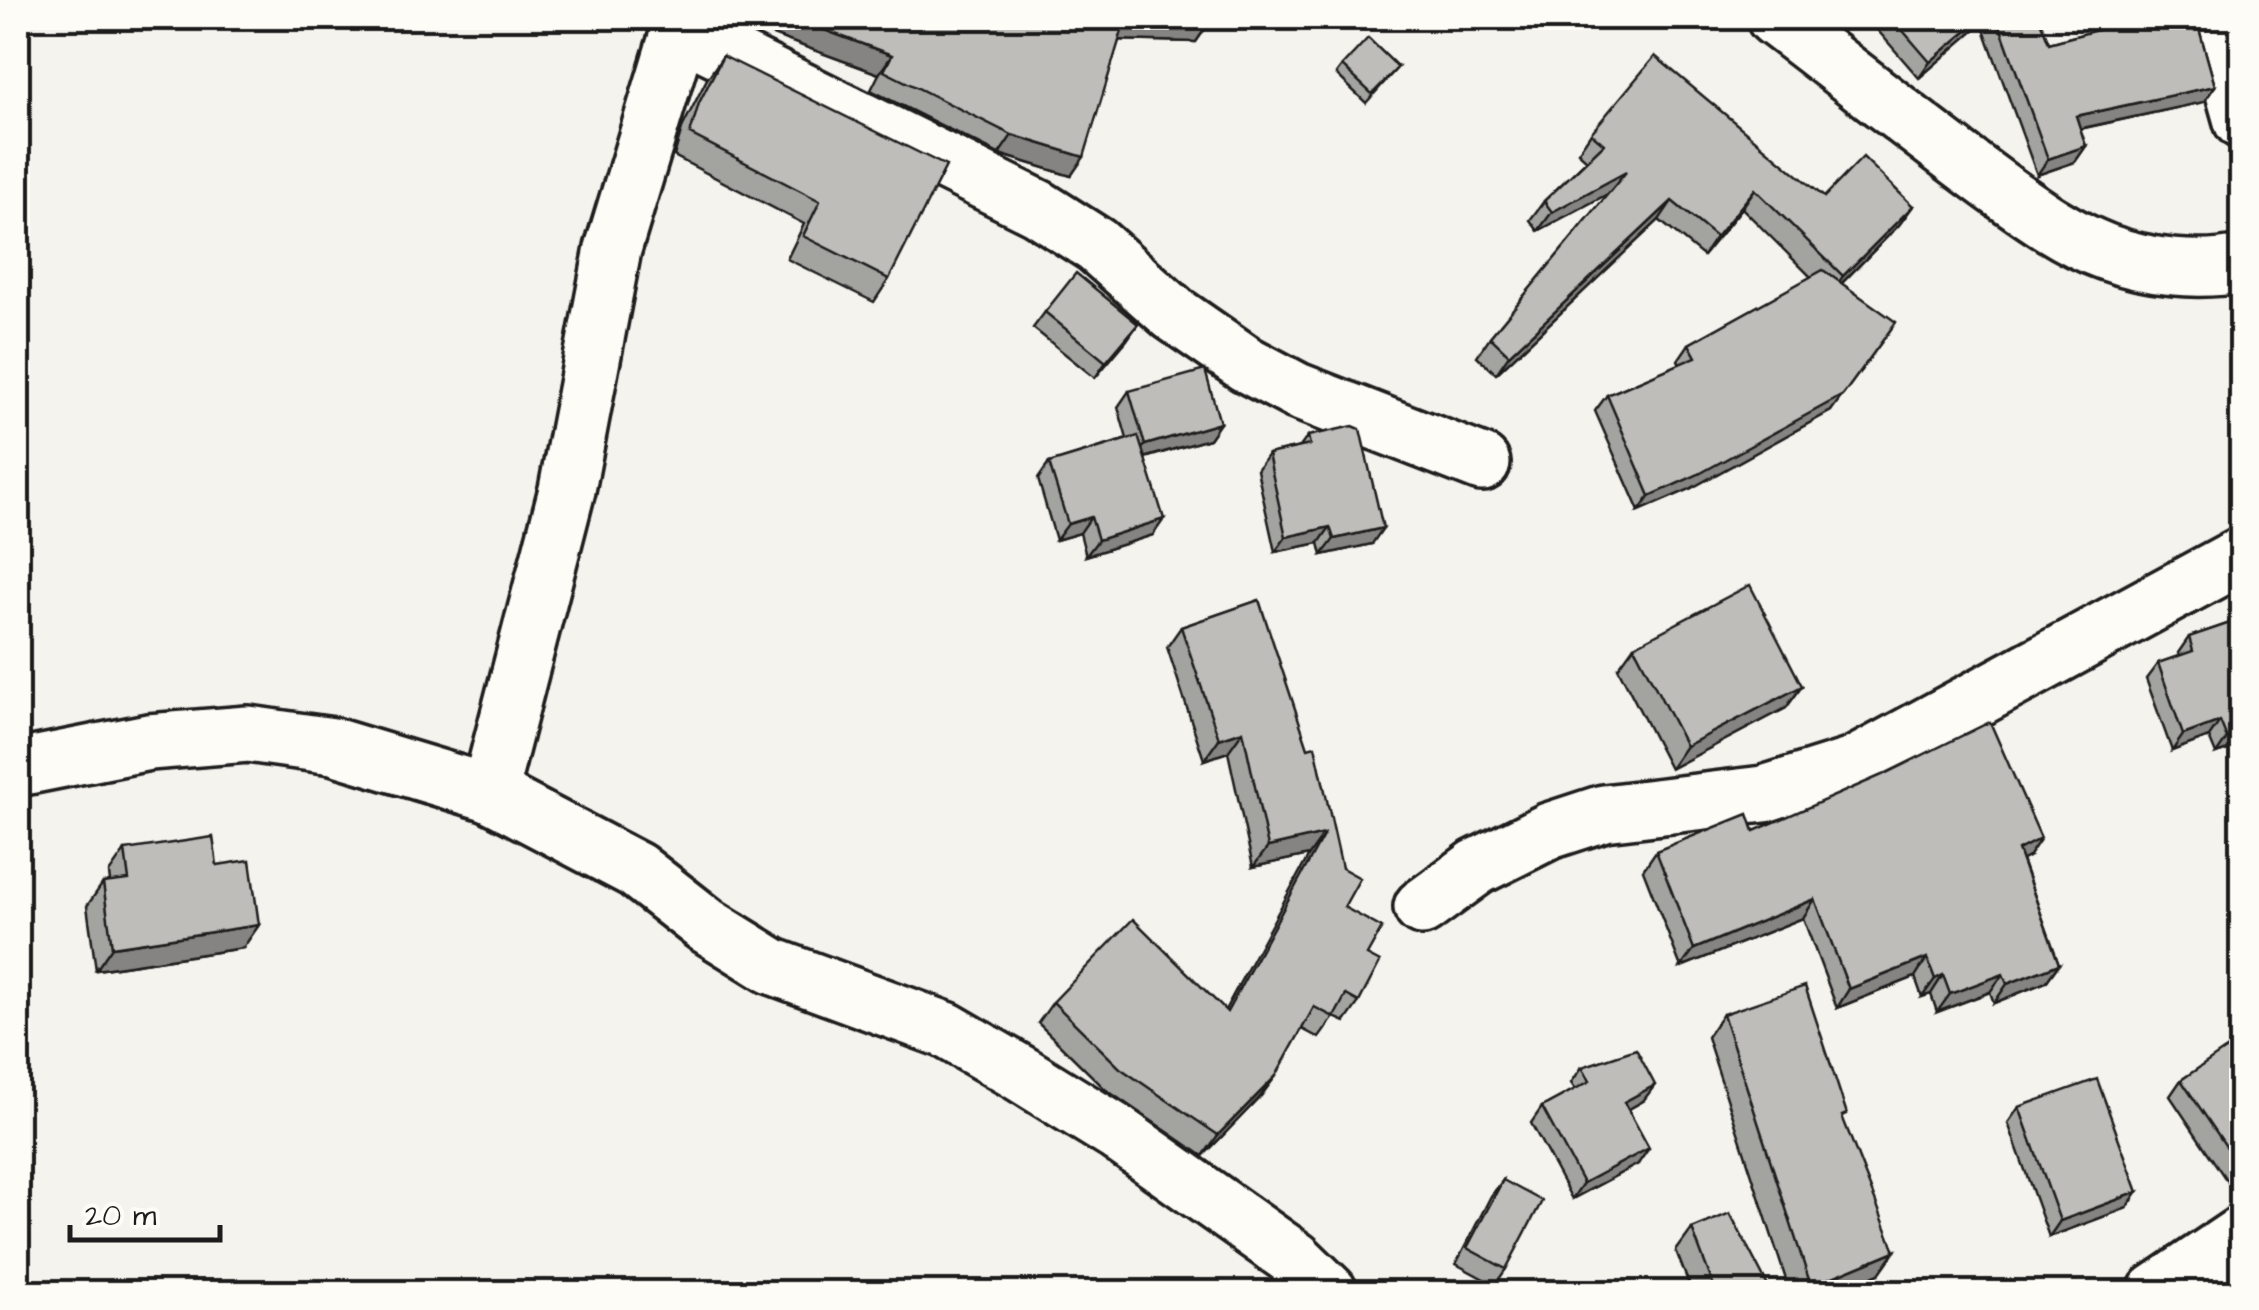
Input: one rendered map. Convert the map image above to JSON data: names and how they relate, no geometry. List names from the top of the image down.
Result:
{
  "scale_bar": "20 m"
}
